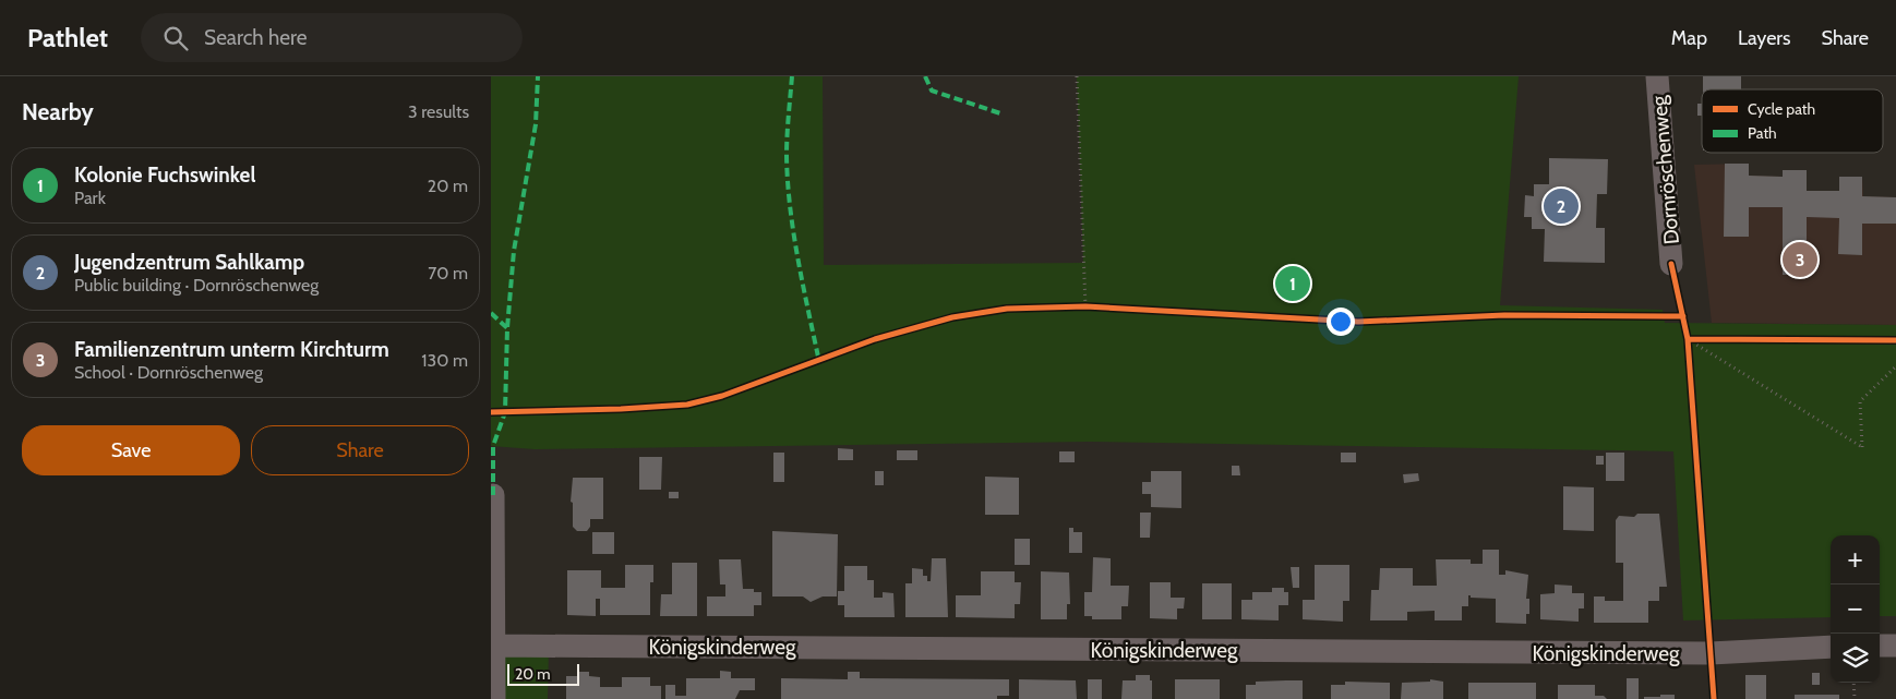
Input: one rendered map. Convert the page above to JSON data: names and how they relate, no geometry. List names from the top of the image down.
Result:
{
  "streets": {
    "street": ["Dornröschenweg", "Königskinderweg"]
  },
  "legend": ["Cycle path", "Path"],
  "scale_bar": "20 m",
  "page": {
    "header": "Pathlet",
    "search": "Search here",
    "nav": ["Map", "Layers", "Share"],
    "heading": ["Nearby", "3 results"],
    "list": [
      {
        "mark": "1",
        "name": "Kolonie Fuchswinkel",
        "note": "Park",
        "value": "20 m"
      },
      {
        "mark": "2",
        "name": "Jugendzentrum Sahlkamp",
        "note": "Public building · Dornröschenweg",
        "value": "70 m"
      },
      {
        "mark": "3",
        "name": "Familienzentrum unterm Kirchturm",
        "note": "School · Dornröschenweg",
        "value": "130 m"
      }
    ],
    "pins": ["2", "3", "1"],
    "buttons": ["Save", "Share"],
    "map_buttons": ["+", "−"],
    "scale": "20 m"
  }
}
